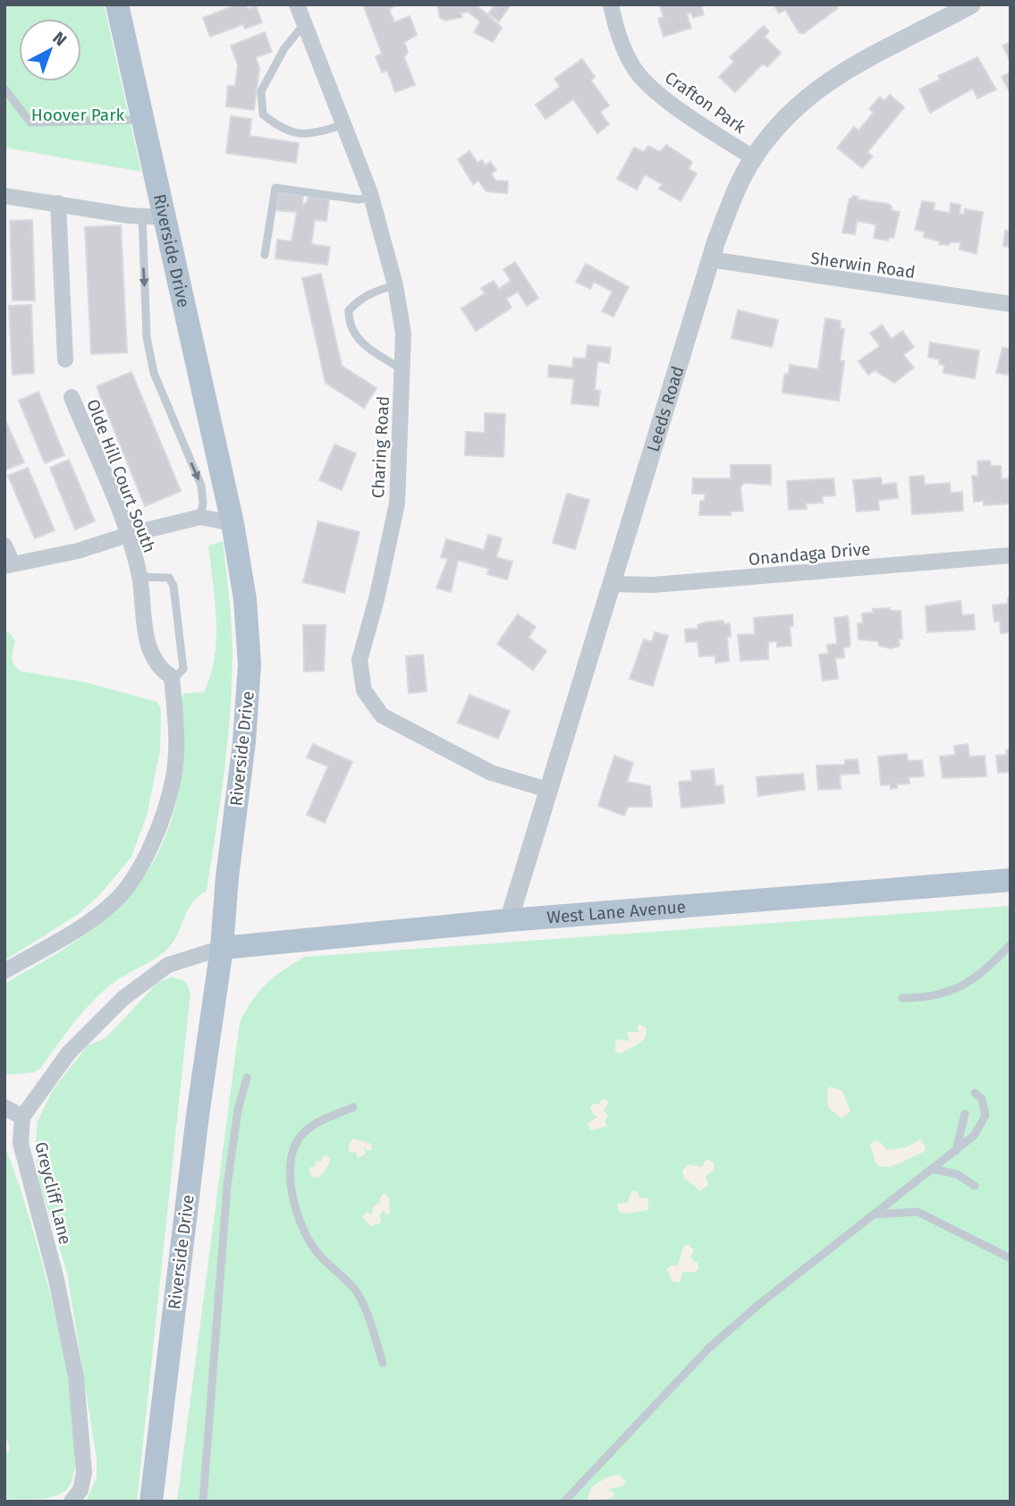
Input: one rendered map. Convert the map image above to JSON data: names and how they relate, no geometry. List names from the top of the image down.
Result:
{
  "streets": {
    "main road": ["Riverside Drive", "West Lane Avenue"],
    "street": [
      "Crafton Park",
      "Sherwin Road",
      "Leeds Road",
      "Charing Road",
      "Olde Hill Court South",
      "Onandaga Drive",
      "Greycliff Lane"
    ]
  },
  "crossings": [
    ["Crafton Park", "Leeds Road"],
    ["Riverside Drive", "West Lane Avenue"],
    ["Sherwin Road", "Leeds Road"],
    ["Leeds Road", "Charing Road"],
    ["Leeds Road", "Onandaga Drive"],
    ["Leeds Road", "West Lane Avenue"]
  ],
  "parks": ["Hoover Park"],
  "north": "top right"
}
